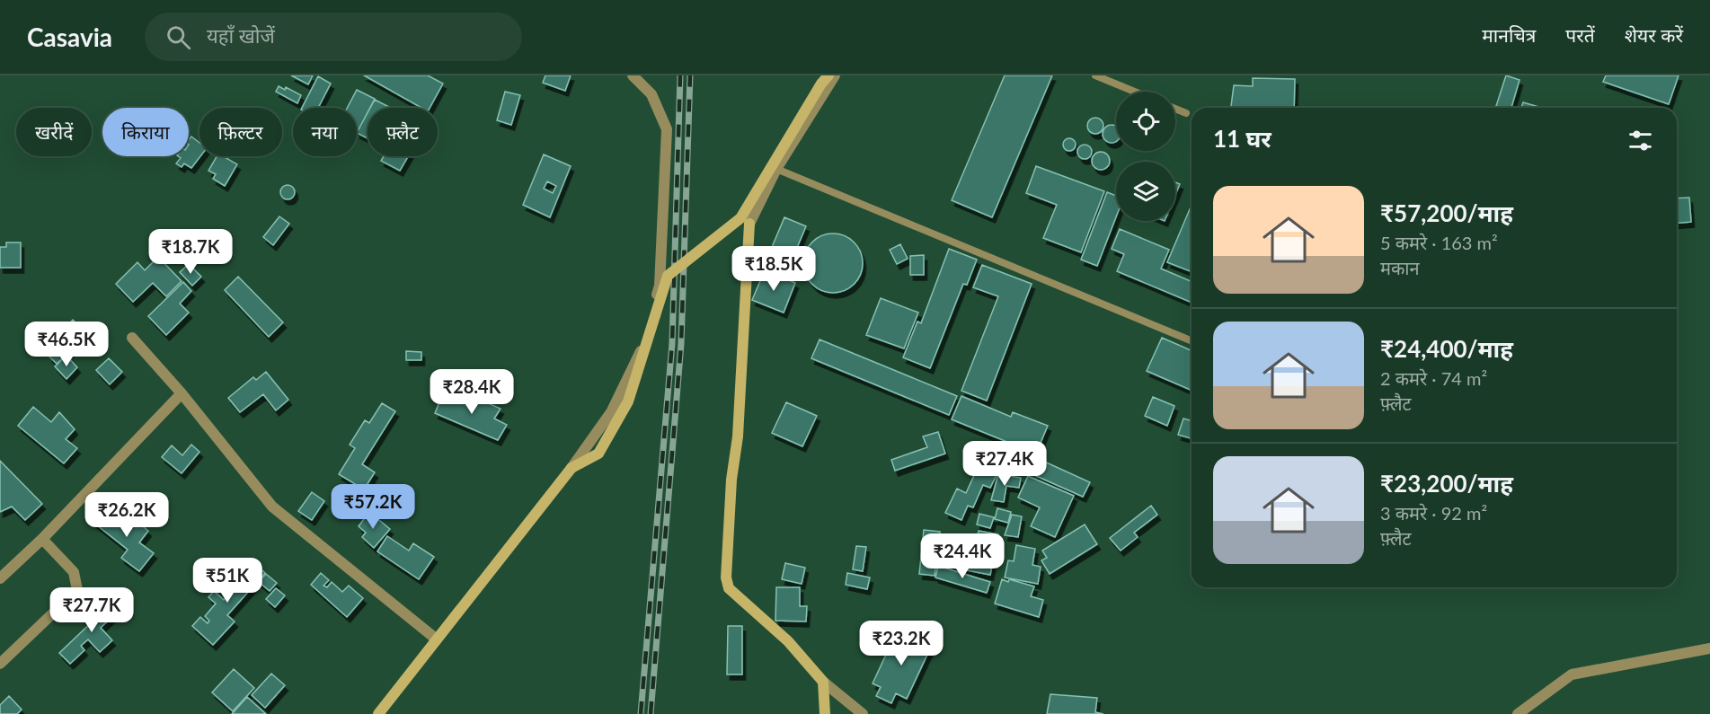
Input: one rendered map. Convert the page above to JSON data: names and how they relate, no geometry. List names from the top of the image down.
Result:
{
  "page": {
    "header": "Casavia",
    "search": "यहाँ खोजें",
    "nav": ["मानचित्र", "परतें", "शेयर करें"],
    "chip": [
      "खरीदें",
      "किराया",
      "फ़िल्टर",
      "नया",
      "फ़्लैट"
    ],
    "heading": "11 घर",
    "list": [
      {
        "name": "₹57,200/माह",
        "note": "5 कमरे · 163 m² · मकान"
      },
      {
        "name": "₹24,400/माह",
        "note": "2 कमरे · 74 m² · फ़्लैट"
      },
      {
        "name": "₹23,200/माह",
        "note": "3 कमरे · 92 m² · फ़्लैट"
      }
    ],
    "price": [
      "₹18.7K",
      "₹18.5K",
      "₹46.5K",
      "₹28.4K",
      "₹27.4K",
      "₹57.2K",
      "₹26.2K",
      "₹24.4K",
      "₹51K",
      "₹27.7K",
      "₹23.2K"
    ]
  }
}
